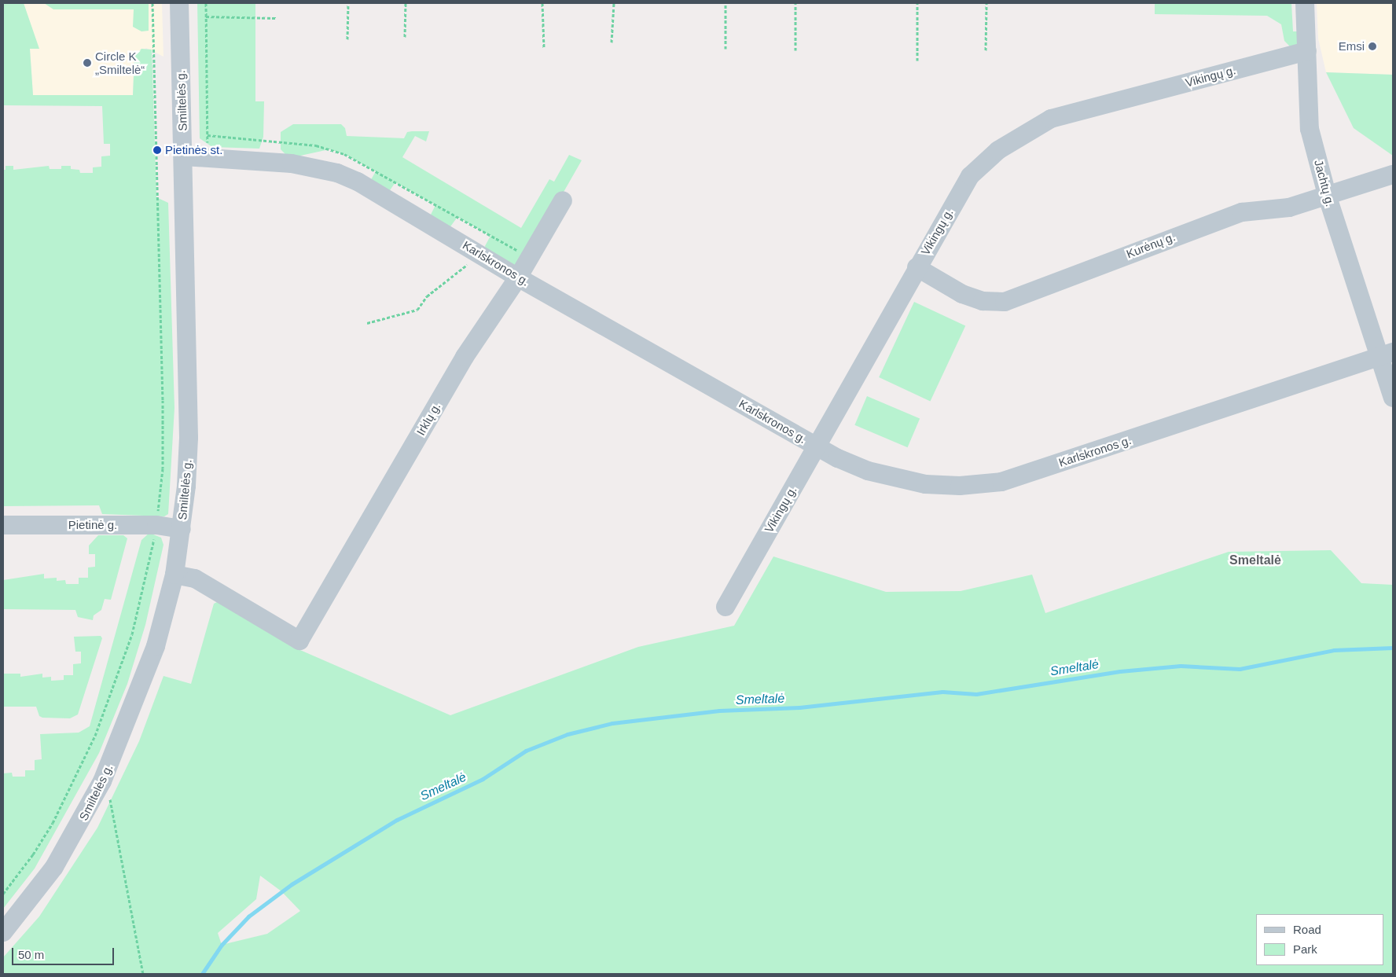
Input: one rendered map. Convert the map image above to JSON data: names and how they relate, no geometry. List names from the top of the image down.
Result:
{
  "streets": {
    "street": [
      "Vikingų g.",
      "Smiltelės g.",
      "Jachtų g.",
      "Kurėnų g.",
      "Karlskronos g.",
      "Irklų g.",
      "Pietinė g."
    ]
  },
  "crossings": [
    ["Vikingų g.", "Jachtų g."],
    ["Vikingų g.", "Kurėnų g."],
    ["Vikingų g.", "Karlskronos g."],
    ["Smiltelės g.", "Karlskronos g."],
    ["Smiltelės g.", "Irklų g."],
    ["Smiltelės g.", "Pietinė g."],
    ["Jachtų g.", "Kurėnų g."],
    ["Jachtų g.", "Karlskronos g."],
    ["Karlskronos g.", "Irklų g."]
  ],
  "districts": ["Smeltalė"],
  "water": ["Smeltalė"],
  "places": ["Emsi", "Circle K „Smiltelė“", "Pietinės st."],
  "legend": ["Road", "Park"],
  "scale_bar": "50 m"
}
